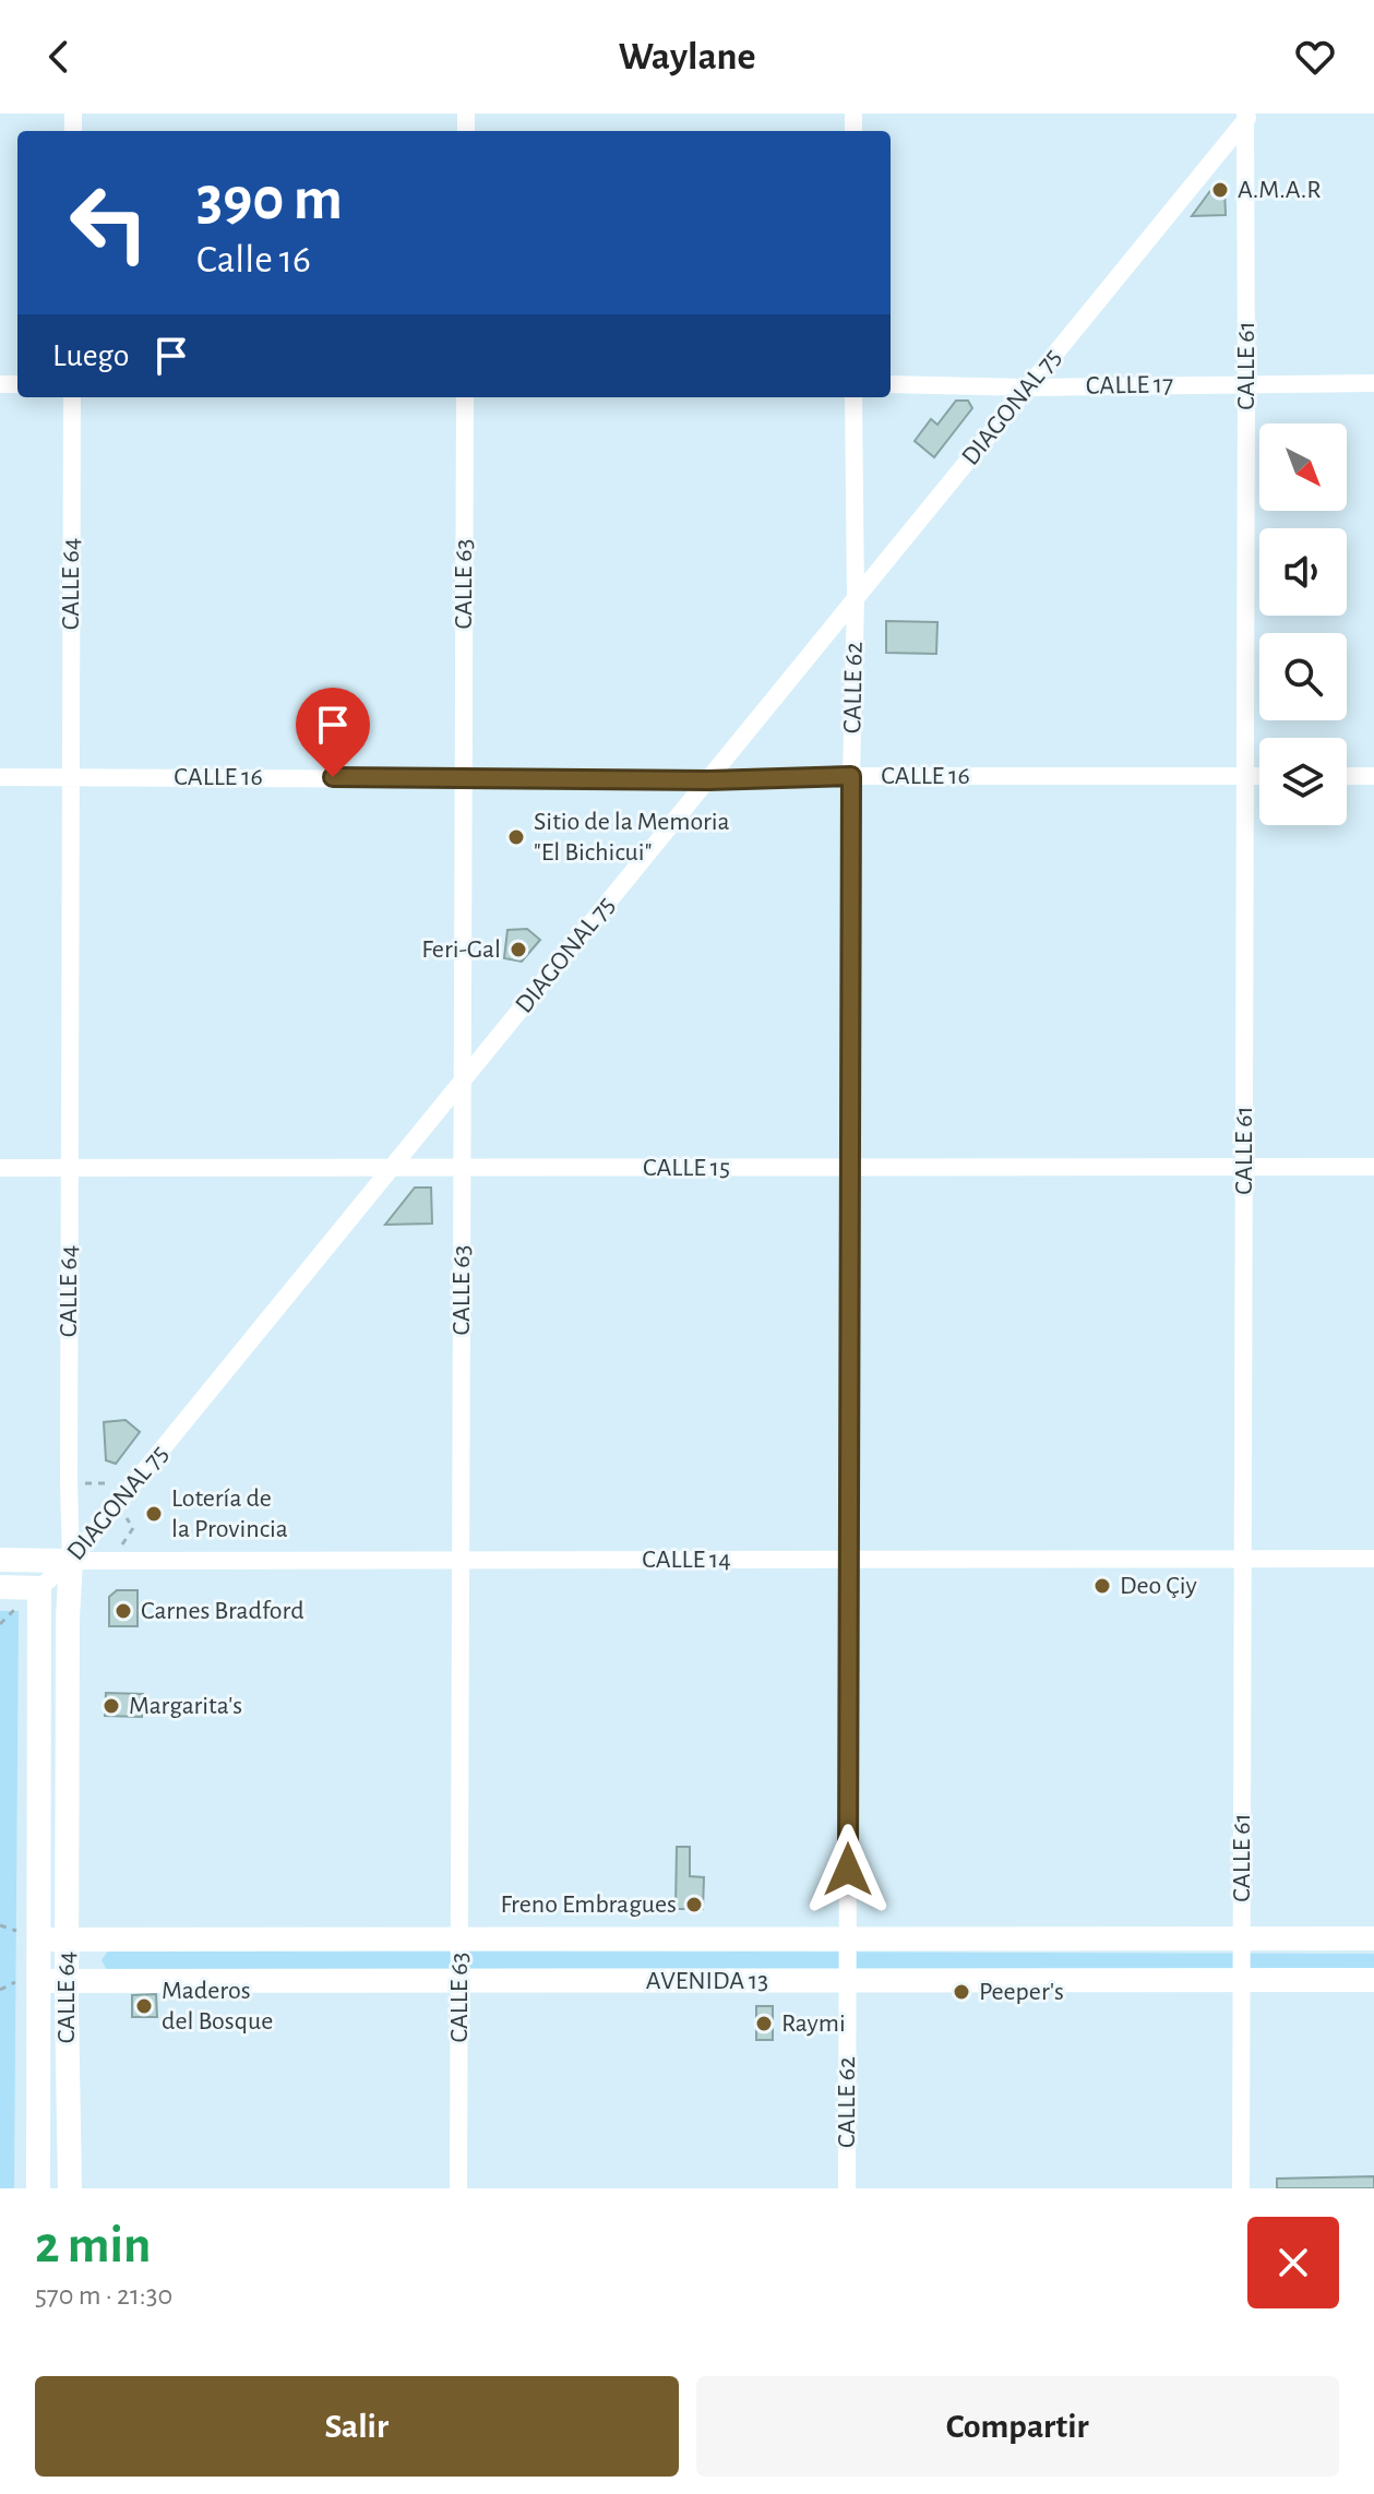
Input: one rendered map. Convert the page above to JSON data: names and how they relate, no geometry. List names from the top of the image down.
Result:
{
  "streets": {
    "main road": ["CALLE 64", "CALLE 14", "AVENIDA 13"],
    "street": [
      "CALLE 61",
      "CALLE 17",
      "DIAGONAL 75",
      "CALLE 63",
      "CALLE 62",
      "CALLE 16",
      "CALLE 15"
    ]
  },
  "crossings": [
    ["CALLE 61", "CALLE 17"],
    ["CALLE 61", "DIAGONAL 75"],
    ["CALLE 61", "CALLE 16"],
    ["CALLE 61", "CALLE 15"],
    ["CALLE 61", "CALLE 14"],
    ["CALLE 61", "AVENIDA 13"],
    ["CALLE 17", "DIAGONAL 75"],
    ["DIAGONAL 75", "CALLE 64"],
    ["DIAGONAL 75", "CALLE 63"],
    ["DIAGONAL 75", "CALLE 62"],
    ["DIAGONAL 75", "CALLE 16"],
    ["DIAGONAL 75", "CALLE 15"],
    ["DIAGONAL 75", "CALLE 14"],
    ["CALLE 64", "CALLE 16"],
    ["CALLE 64", "CALLE 15"],
    ["CALLE 64", "CALLE 14"],
    ["CALLE 64", "AVENIDA 13"],
    ["CALLE 63", "CALLE 16"],
    ["CALLE 63", "CALLE 15"],
    ["CALLE 63", "CALLE 14"],
    ["CALLE 63", "AVENIDA 13"],
    ["CALLE 62", "CALLE 16"],
    ["CALLE 62", "CALLE 15"],
    ["CALLE 62", "CALLE 14"],
    ["CALLE 62", "AVENIDA 13"]
  ],
  "places": [
    "A.M.A.R",
    "Sitio de la Memoria \"El Bichicui\"",
    "Feri-Gal",
    "Lotería de la Provincia",
    "Deo Çiy",
    "Carnes Bradford",
    "Margarita's",
    "Freno Embragues",
    "Peeper's",
    "Maderos del Bosque",
    "Raymi"
  ],
  "north": "bottom right",
  "page": {
    "header": "Waylane",
    "turn": ["390 m", "Calle 16"],
    "then": "Luego",
    "heading": ["2 min", "570 m · 21:30"],
    "buttons": ["Salir", "Compartir"]
  }
}
